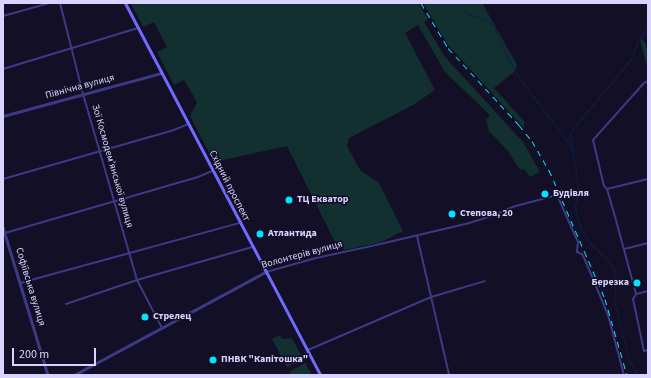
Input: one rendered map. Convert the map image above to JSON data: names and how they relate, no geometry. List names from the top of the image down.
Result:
{
  "streets": {
    "main road": ["Східний проспект"],
    "street": [
      "Північна вулиця",
      "Зої Космодем’янської вулиця",
      "Волонтерів вулиця",
      "Софіївська вулиця"
    ]
  },
  "crossings": [
    ["Північна вулиця", "Зої Космодем’янської вулиця"],
    ["Північна вулиця", "Східний проспект"],
    ["Зої Космодем’янської вулиця", "Волонтерів вулиця"],
    ["Східний проспект", "Волонтерів вулиця"]
  ],
  "places": [
    "Будівля",
    "ТЦ Екватор",
    "Степова, 20",
    "Атлантида",
    "Березка",
    "Стрелец",
    "ПНВК \"Капітошка\""
  ],
  "scale_bar": "200 m"
}
